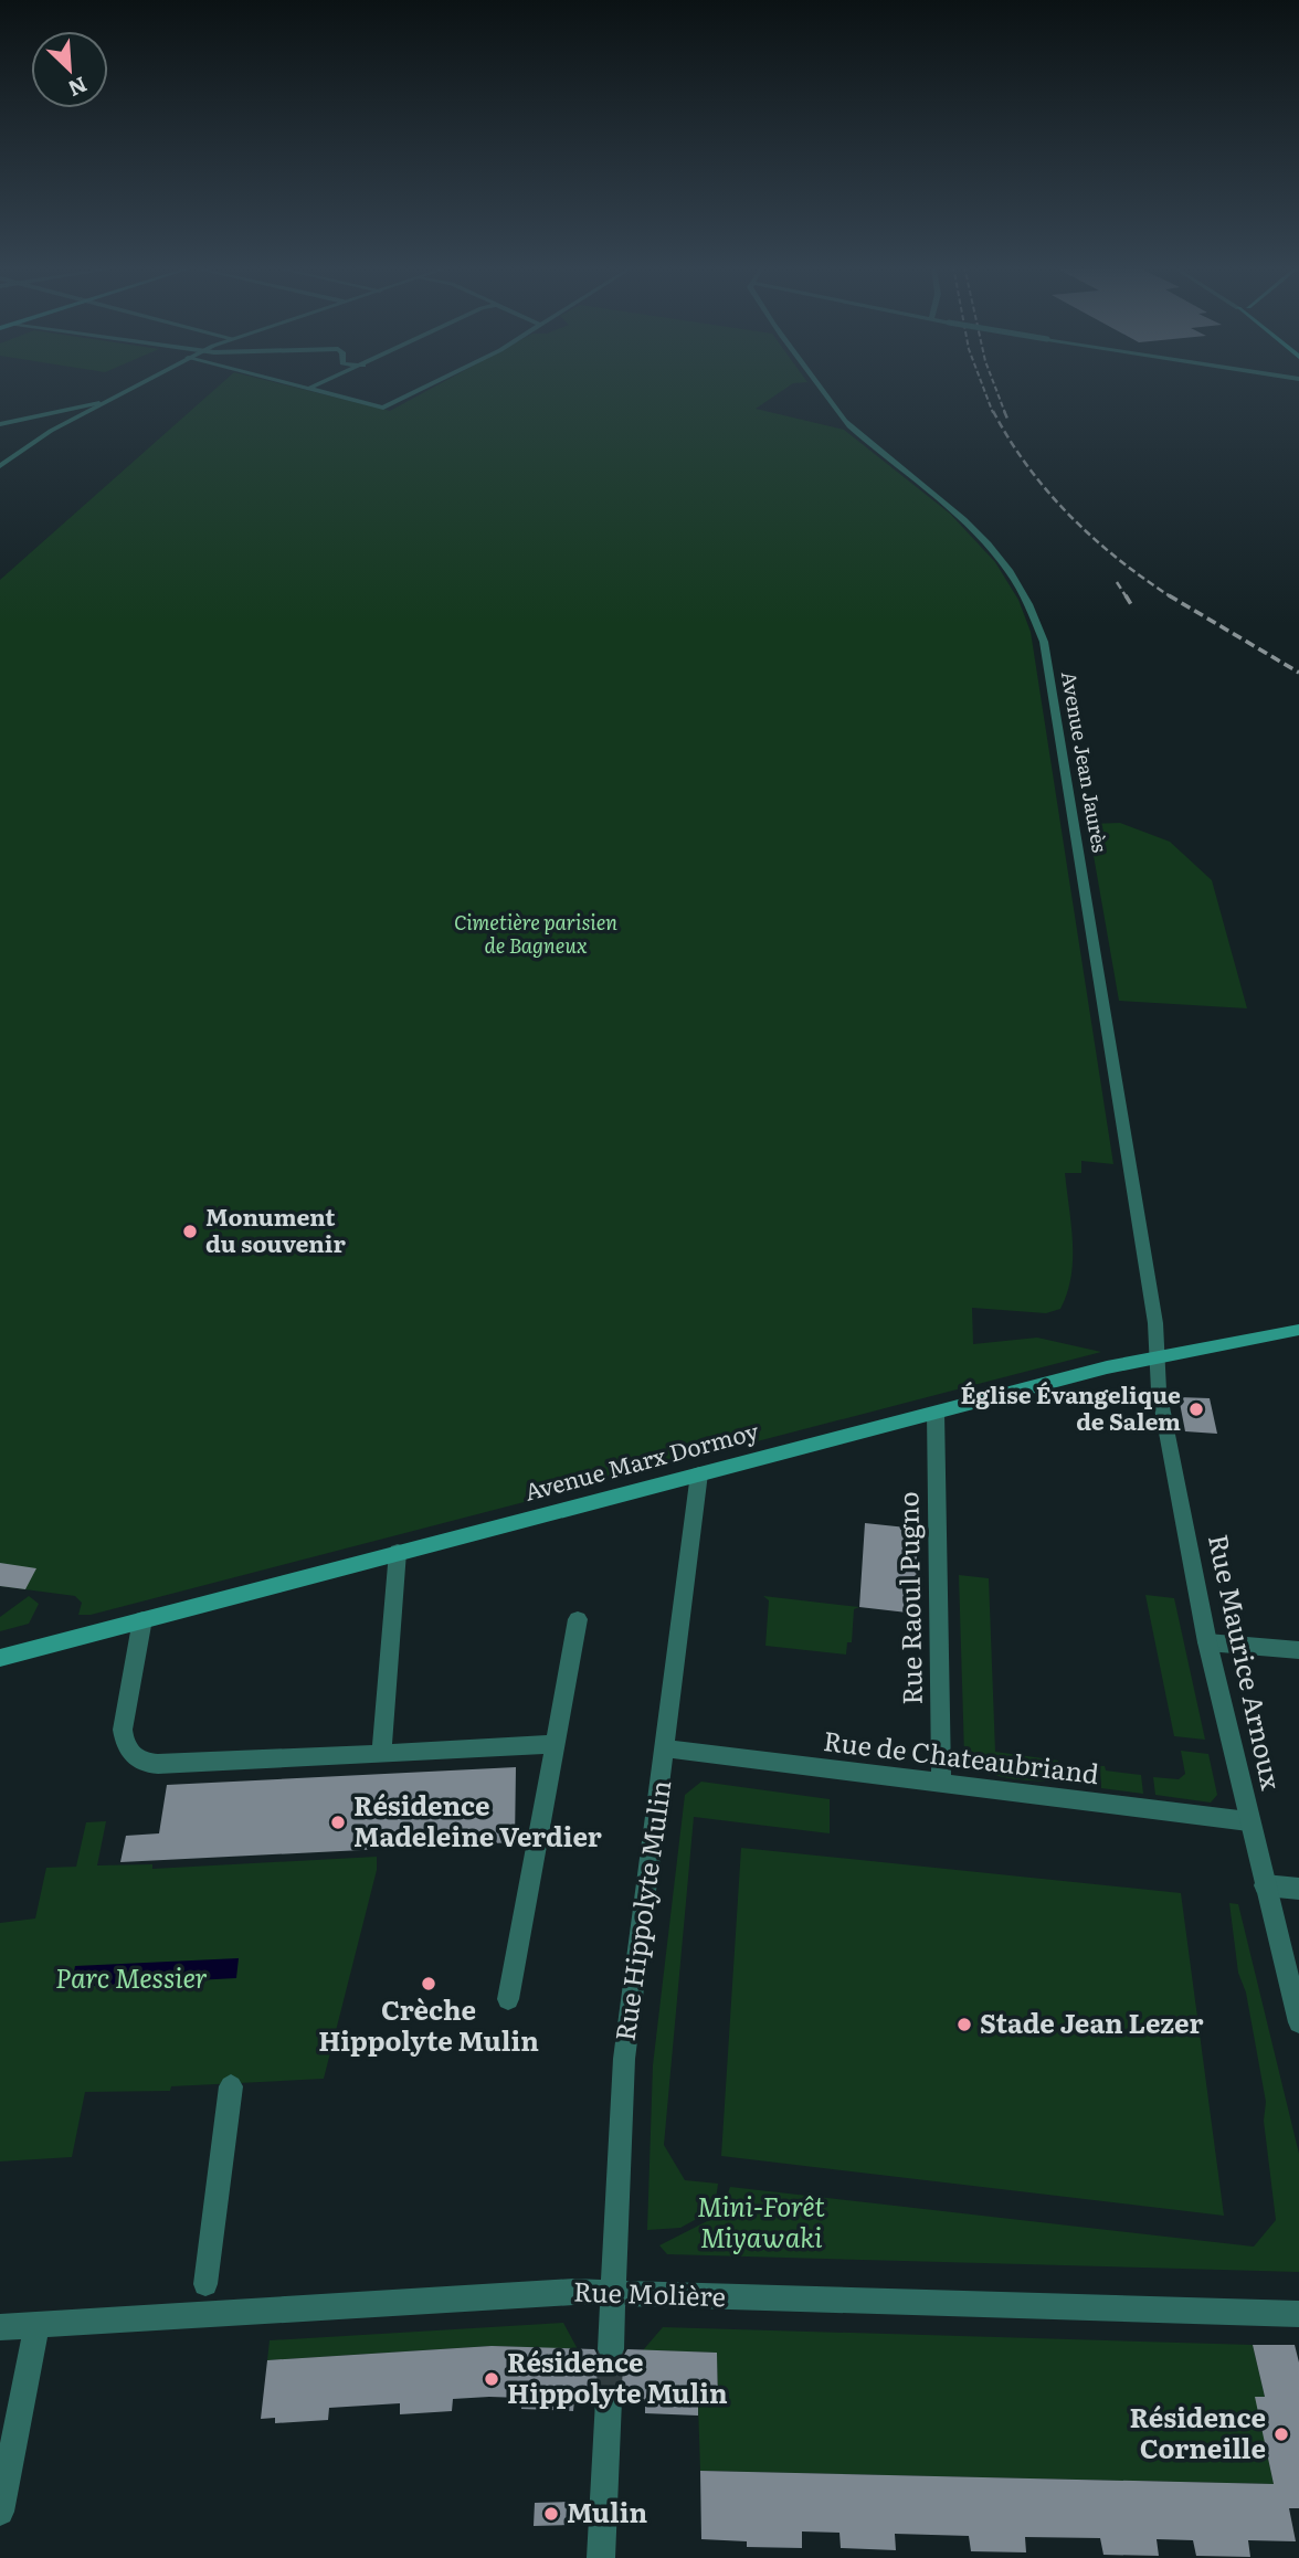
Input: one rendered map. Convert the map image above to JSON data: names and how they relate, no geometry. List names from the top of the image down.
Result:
{
  "streets": {
    "main road": ["Avenue Marx Dormoy"],
    "street": [
      "Avenue Jean Jaurès",
      "Rue Raoul Pugno",
      "Rue Maurice Arnoux",
      "Rue de Chateaubriand",
      "Rue Hippolyte Mulin",
      "Rue Molière"
    ]
  },
  "crossings": [
    ["Avenue Jean Jaurès", "Avenue Marx Dormoy"],
    ["Avenue Jean Jaurès", "Rue Maurice Arnoux"],
    ["Avenue Marx Dormoy", "Rue Raoul Pugno"],
    ["Avenue Marx Dormoy", "Rue Maurice Arnoux"],
    ["Avenue Marx Dormoy", "Rue Hippolyte Mulin"],
    ["Rue Raoul Pugno", "Rue de Chateaubriand"],
    ["Rue Maurice Arnoux", "Rue de Chateaubriand"],
    ["Rue de Chateaubriand", "Rue Hippolyte Mulin"],
    ["Rue Hippolyte Mulin", "Rue Molière"]
  ],
  "parks": ["Cimetière parisien de Bagneux", "Parc Messier", "Mini-Forêt Miyawaki"],
  "places": [
    "Monument du souvenir",
    "Église Évangelique de Salem",
    "Résidence Madeleine Verdier",
    "Crèche Hippolyte Mulin",
    "Stade Jean Lezer",
    "Résidence Hippolyte Mulin",
    "Résidence Corneille",
    "Mulin"
  ],
  "north": "bottom right"
}
